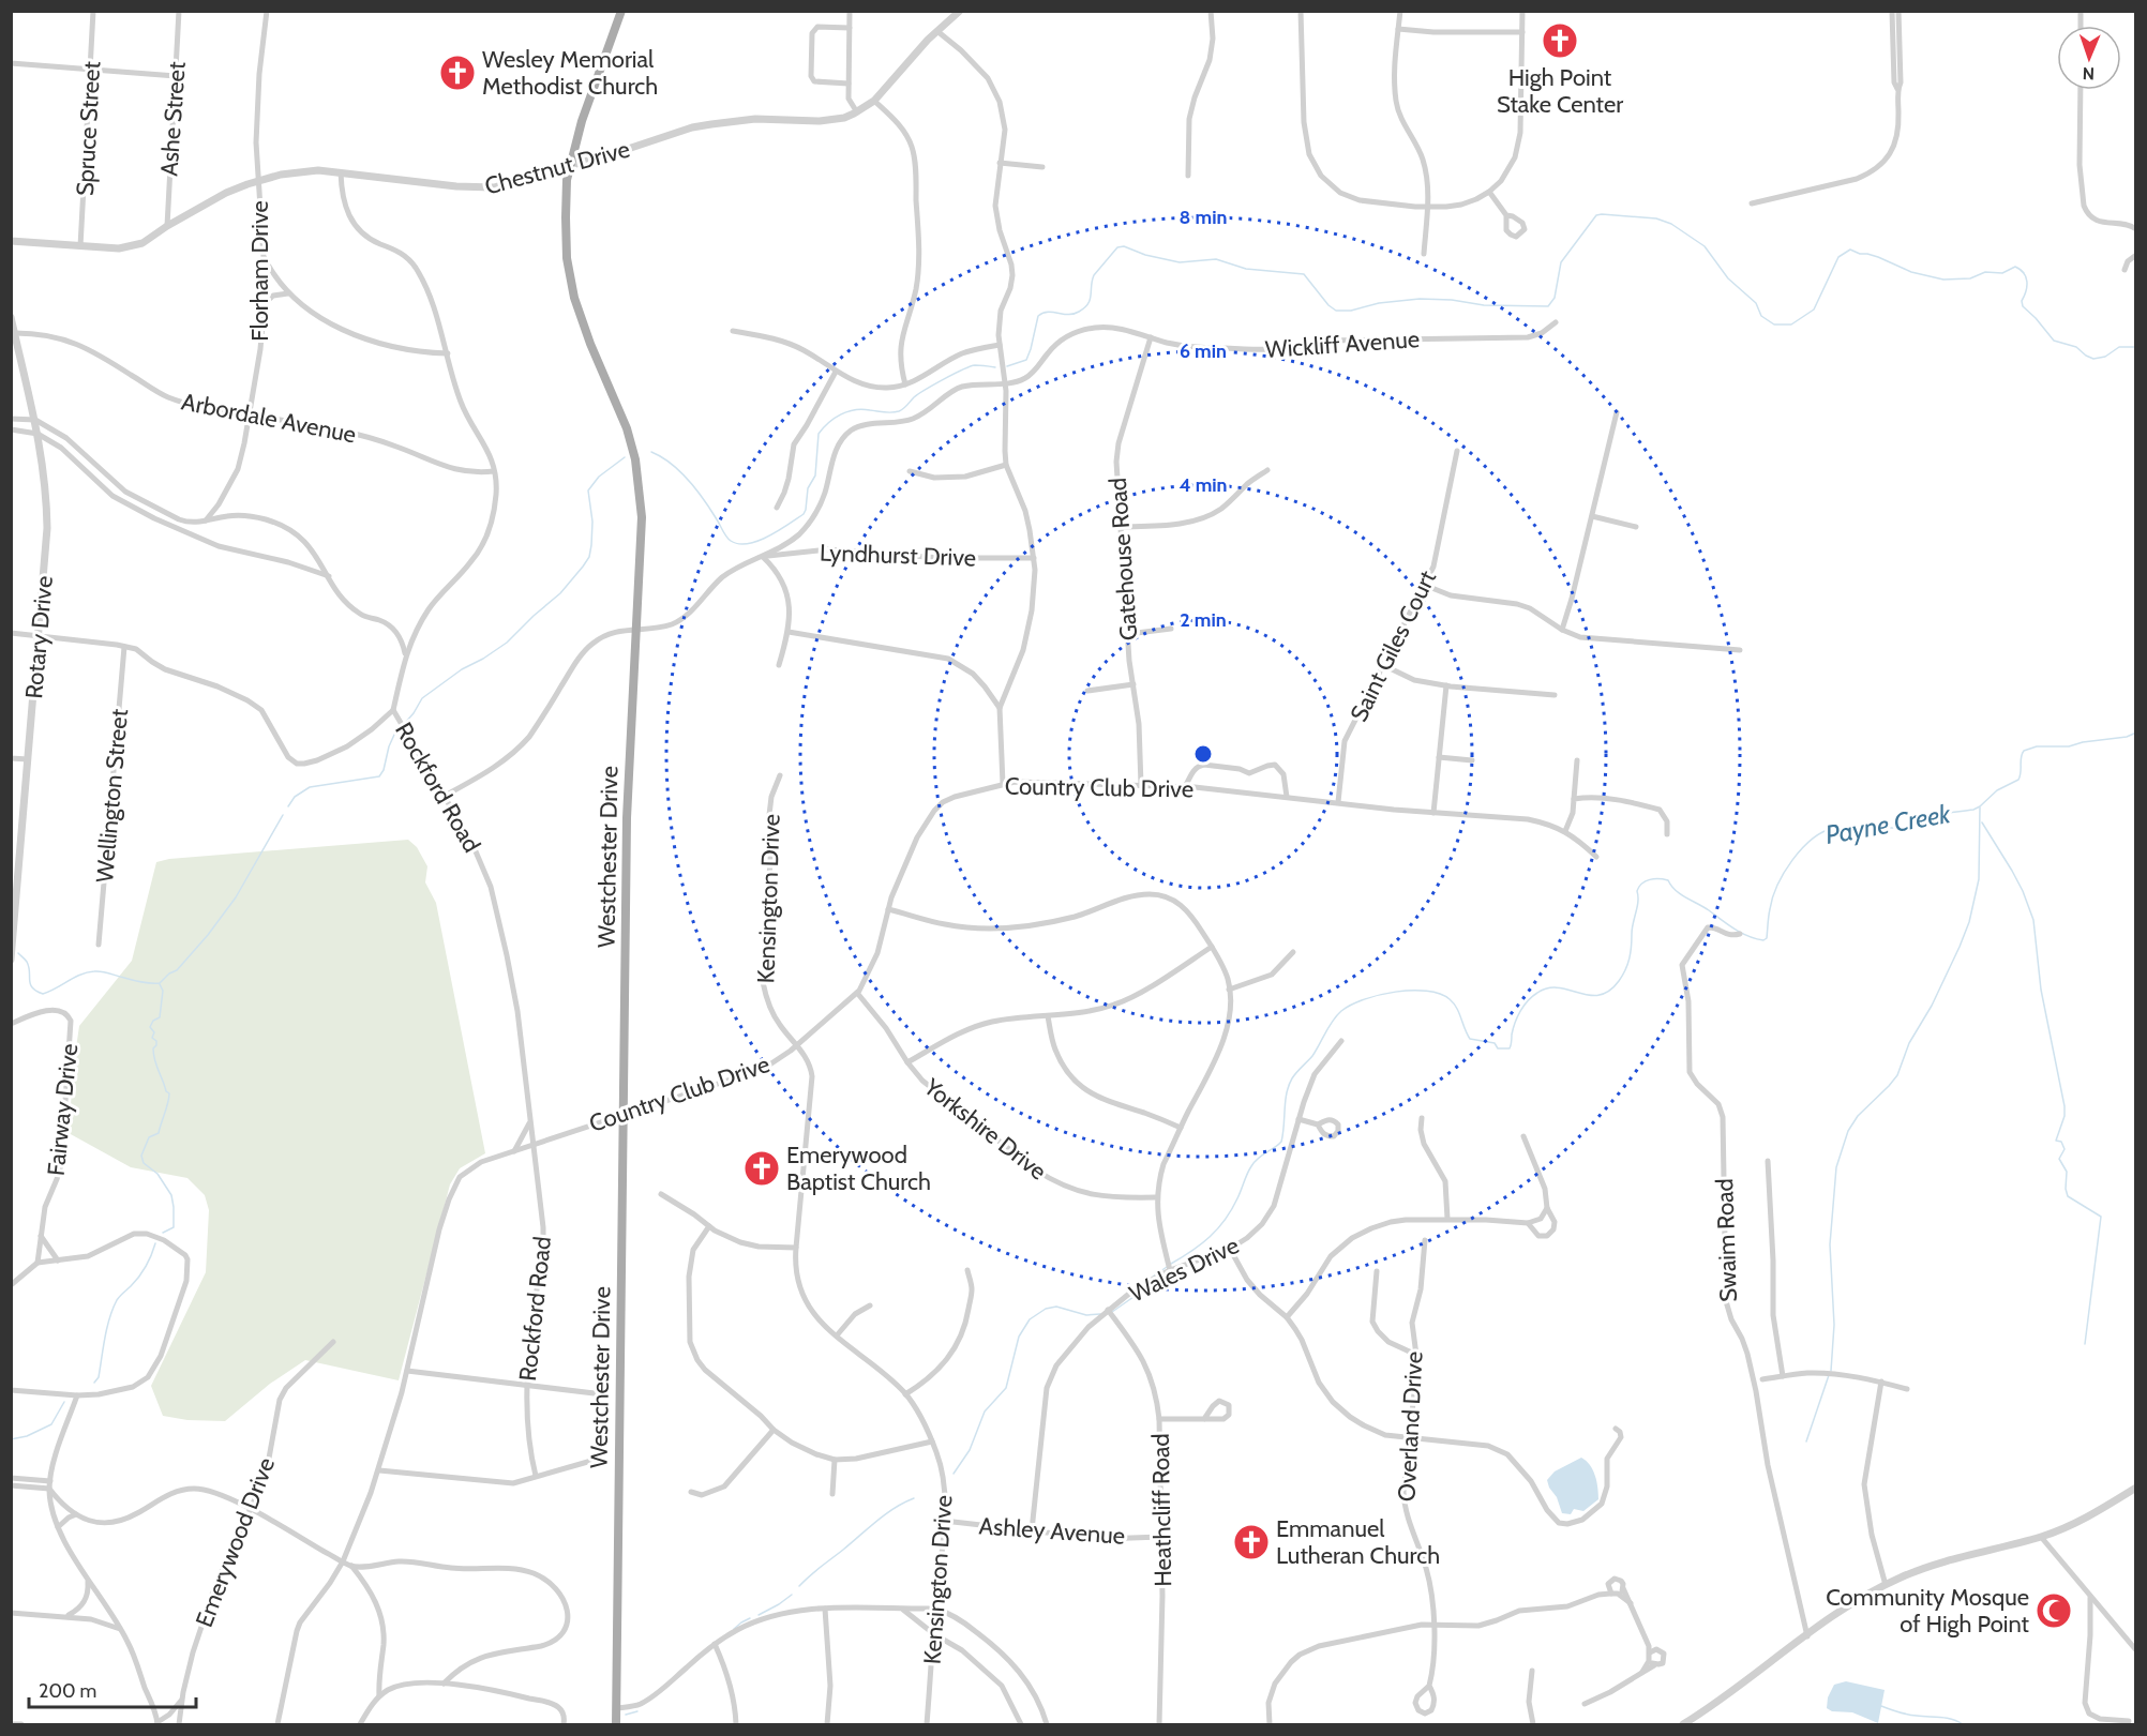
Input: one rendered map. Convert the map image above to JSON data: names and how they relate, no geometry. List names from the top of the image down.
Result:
{
  "streets": {
    "main road": ["Westchester Drive"],
    "street": [
      "Ashe Street",
      "Spruce Street",
      "Chestnut Drive",
      "Florham Drive",
      "Wickliff Avenue",
      "Arbordale Avenue",
      "Lyndhurst Drive",
      "Gatehouse Road",
      "Rotary Drive",
      "Saint Giles Court",
      "Rockford Road",
      "Country Club Drive",
      "Wellington Street",
      "Kensington Drive",
      "Fairway Drive",
      "Yorkshire Drive",
      "Swaim Road",
      "Wales Drive",
      "Overland Drive",
      "Heathcliff Road",
      "Ashley Avenue",
      "Emerywood Drive"
    ]
  },
  "crossings": [
    ["Ashe Street", "Chestnut Drive"],
    ["Spruce Street", "Chestnut Drive"],
    ["Chestnut Drive", "Florham Drive"],
    ["Chestnut Drive", "Rockford Road"],
    ["Chestnut Drive", "Westchester Drive"],
    ["Florham Drive", "Arbordale Avenue"],
    ["Wickliff Avenue", "Lyndhurst Drive"],
    ["Wickliff Avenue", "Gatehouse Road"],
    ["Wickliff Avenue", "Rockford Road"],
    ["Wickliff Avenue", "Westchester Drive"],
    ["Arbordale Avenue", "Rotary Drive"],
    ["Arbordale Avenue", "Rockford Road"],
    ["Gatehouse Road", "Country Club Drive"],
    ["Saint Giles Court", "Country Club Drive"],
    ["Rockford Road", "Country Club Drive"],
    ["Country Club Drive", "Westchester Drive"],
    ["Country Club Drive", "Kensington Drive"],
    ["Country Club Drive", "Yorkshire Drive"],
    ["Kensington Drive", "Ashley Avenue"],
    ["Wales Drive", "Heathcliff Road"],
    ["Wales Drive", "Ashley Avenue"],
    ["Heathcliff Road", "Ashley Avenue"]
  ],
  "water": ["Payne Creek"],
  "places": {
    "church": [
      "High Point Stake Center",
      "Wesley Memorial Methodist Church",
      "Emerywood Baptist Church",
      "Emmanuel Lutheran Church"
    ],
    "mosque": ["Community Mosque of High Point"]
  },
  "scale_bar": "200 m",
  "north": "bottom",
  "rings": [
    "8 min",
    "6 min",
    "4 min",
    "2 min"
  ]
}
